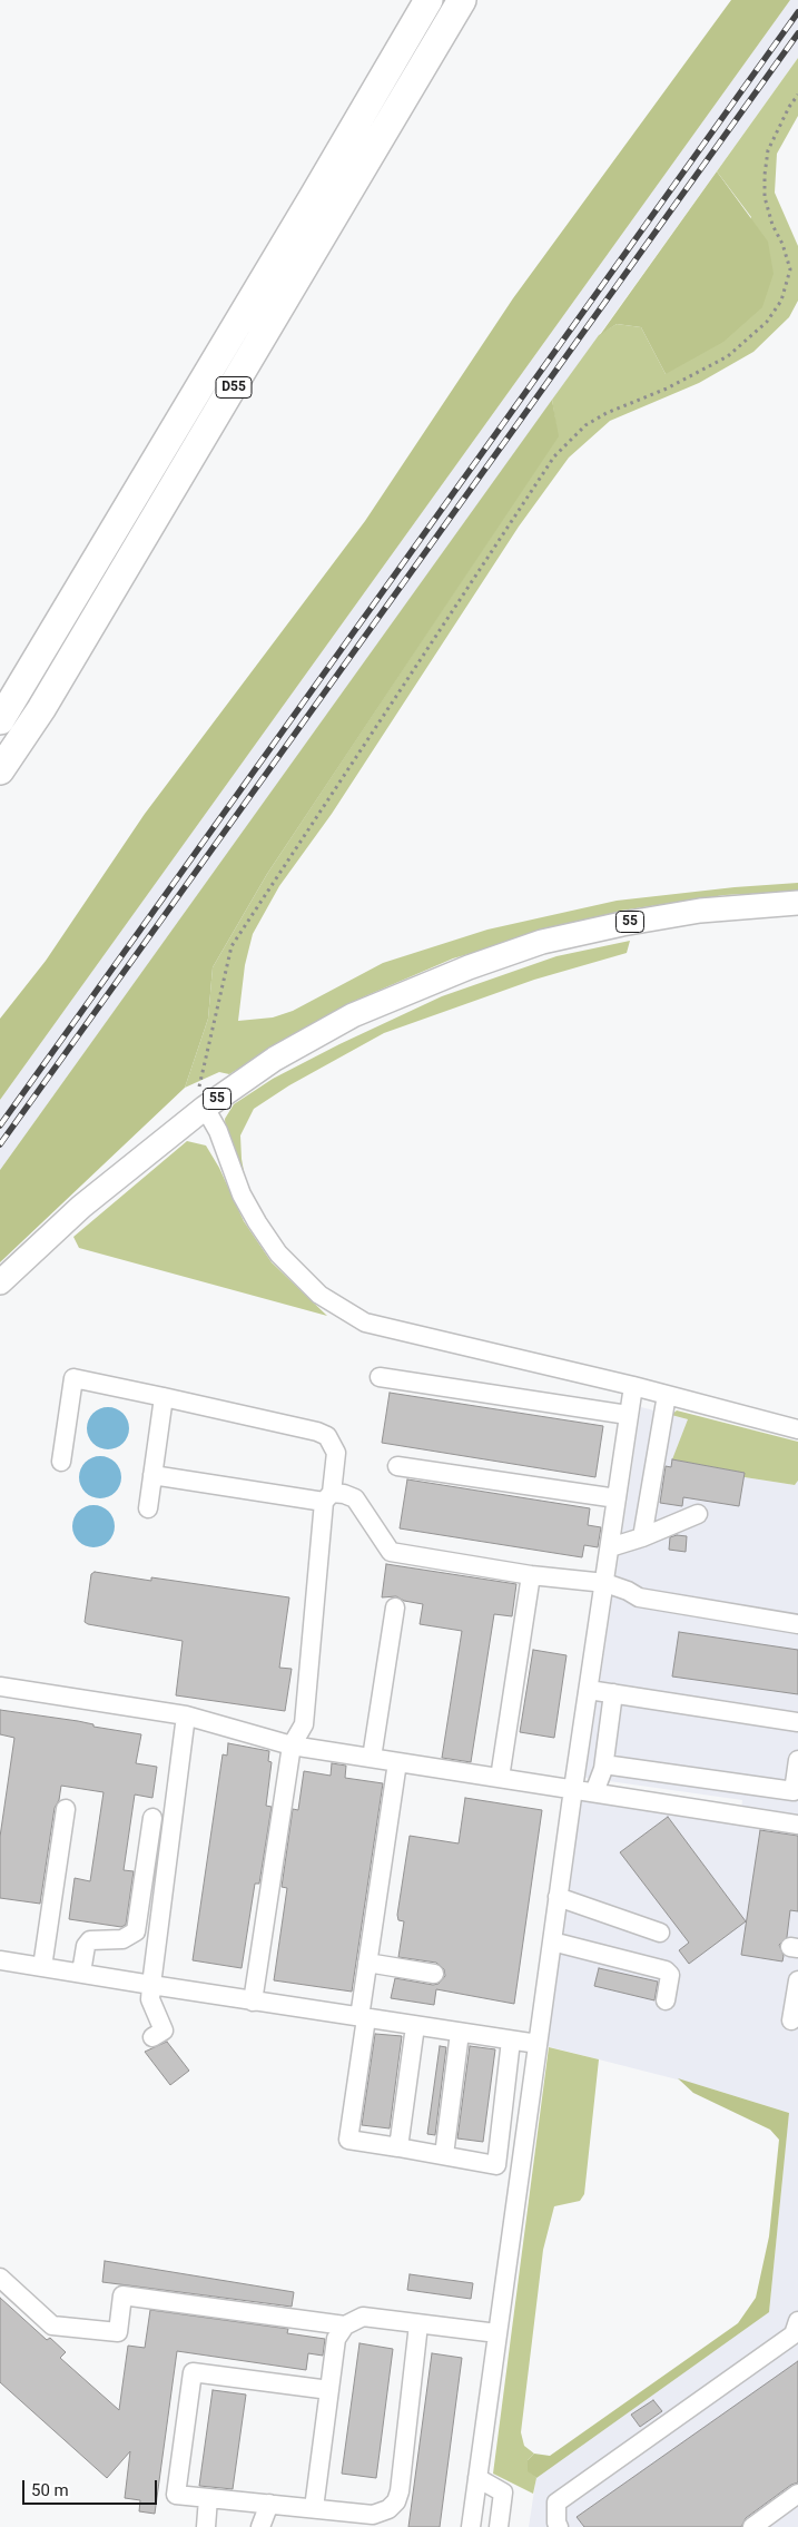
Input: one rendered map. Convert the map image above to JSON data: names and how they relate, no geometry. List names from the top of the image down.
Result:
{
  "streets": {
    "highway": ["D55"],
    "main road": ["55"]
  },
  "scale_bar": "50 m"
}
